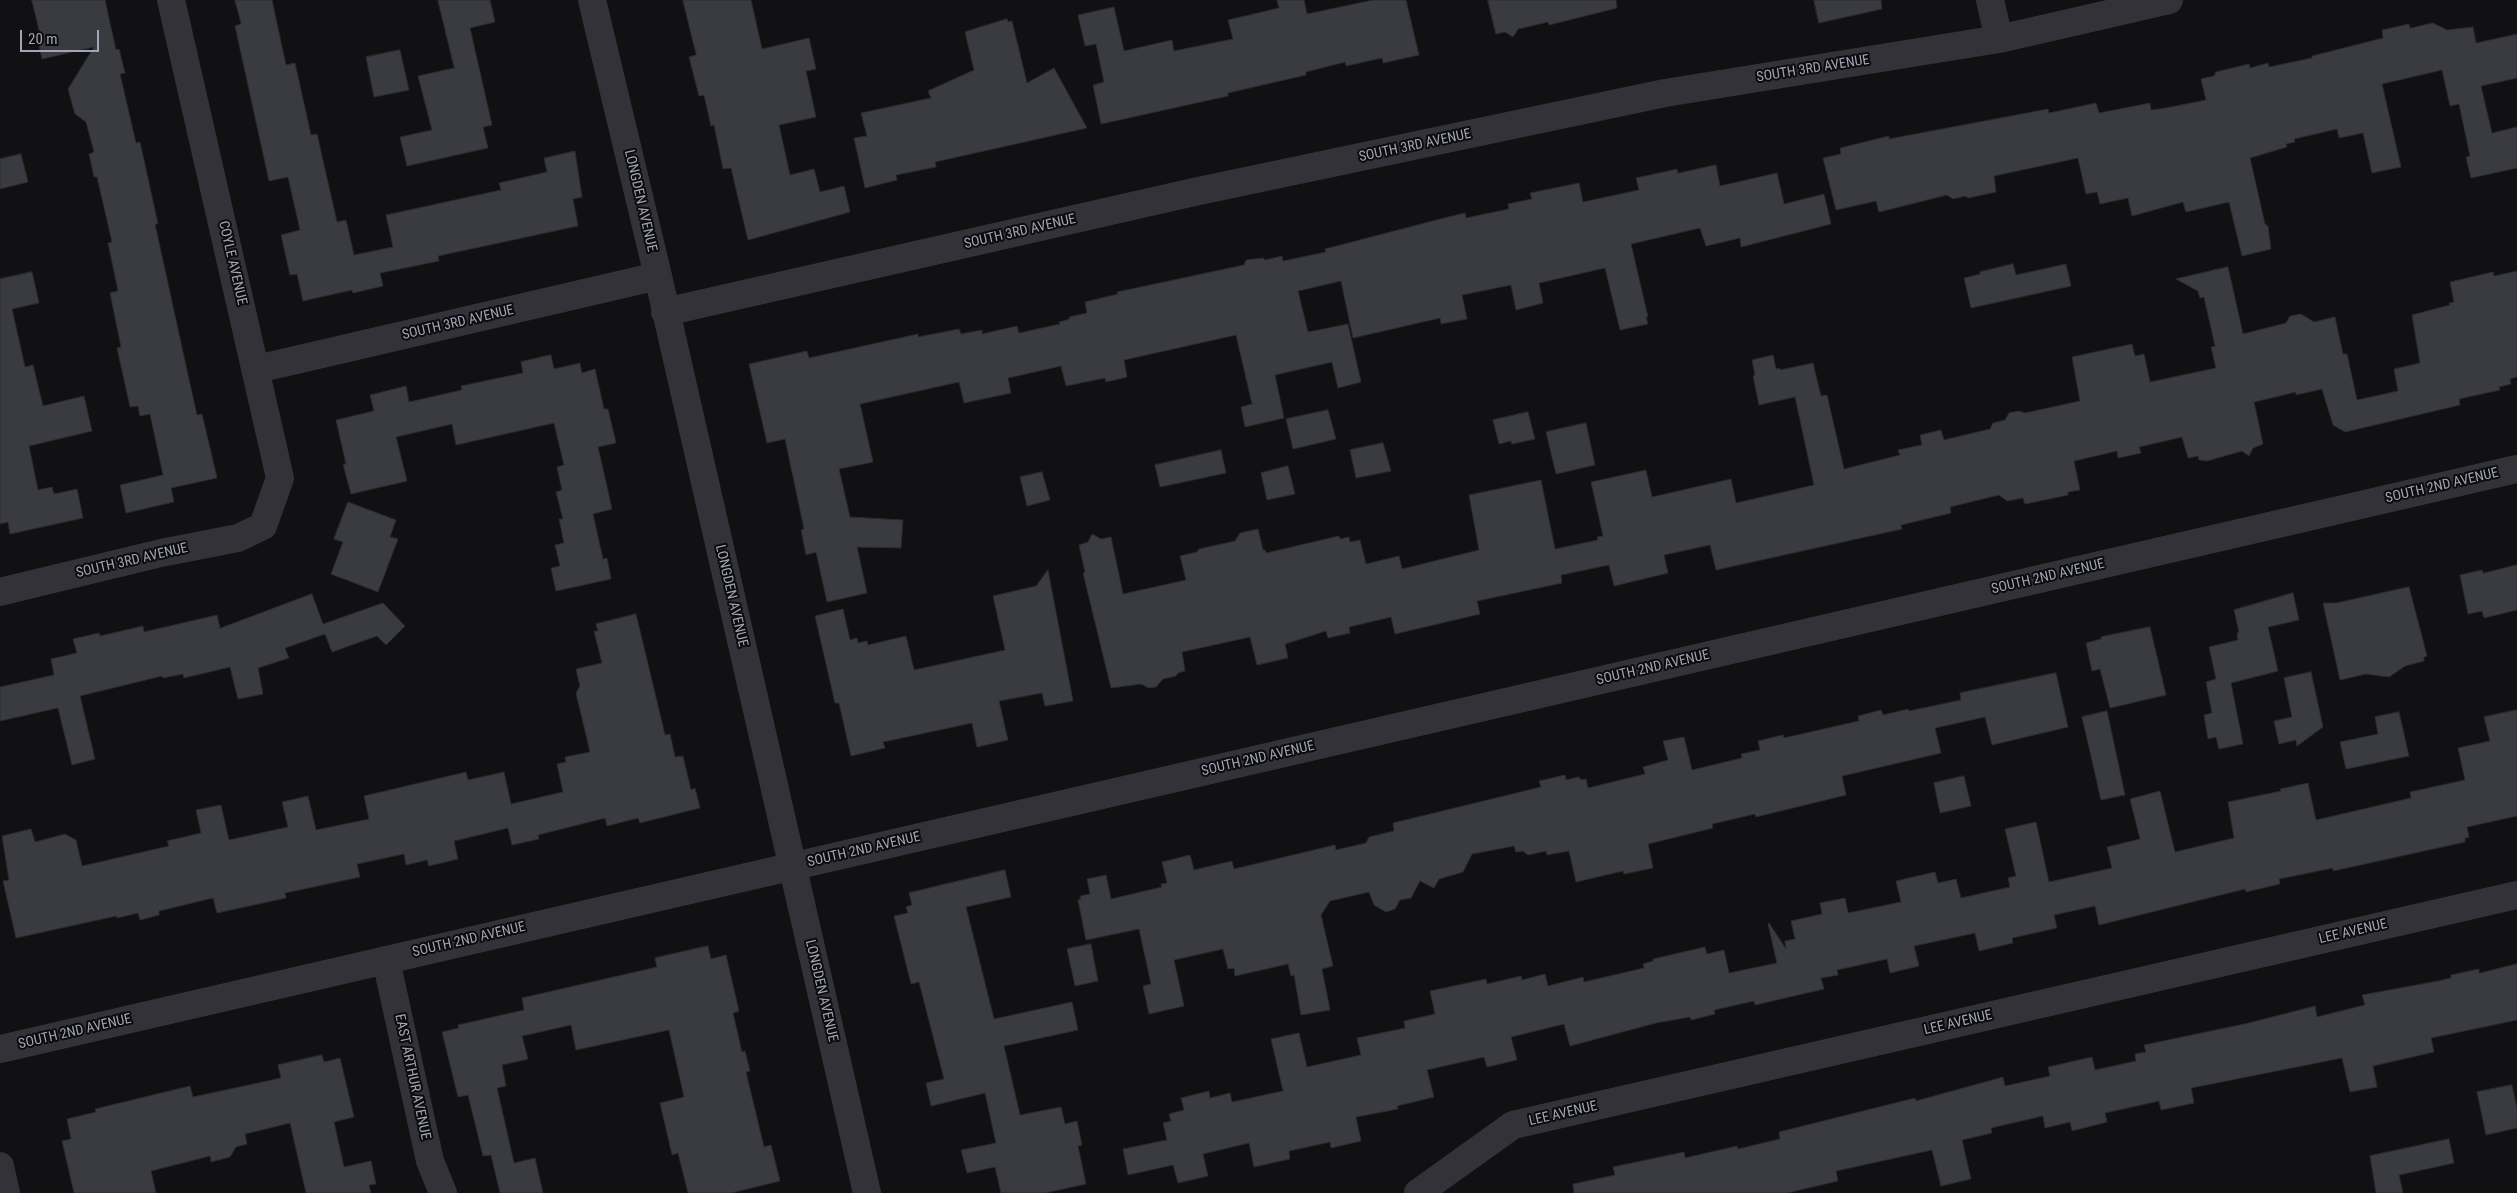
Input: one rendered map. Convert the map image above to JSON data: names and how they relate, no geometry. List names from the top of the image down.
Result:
{
  "streets": {
    "street": [
      "SOUTH 3RD AVENUE",
      "LONGDEN AVENUE",
      "COYLE AVENUE",
      "SOUTH 2ND AVENUE",
      "LEE AVENUE",
      "EAST ARTHUR AVENUE"
    ]
  },
  "crossings": [
    ["SOUTH 3RD AVENUE", "LONGDEN AVENUE"],
    ["SOUTH 3RD AVENUE", "COYLE AVENUE"],
    ["LONGDEN AVENUE", "SOUTH 2ND AVENUE"],
    ["SOUTH 2ND AVENUE", "EAST ARTHUR AVENUE"]
  ],
  "scale_bar": "20 m"
}
